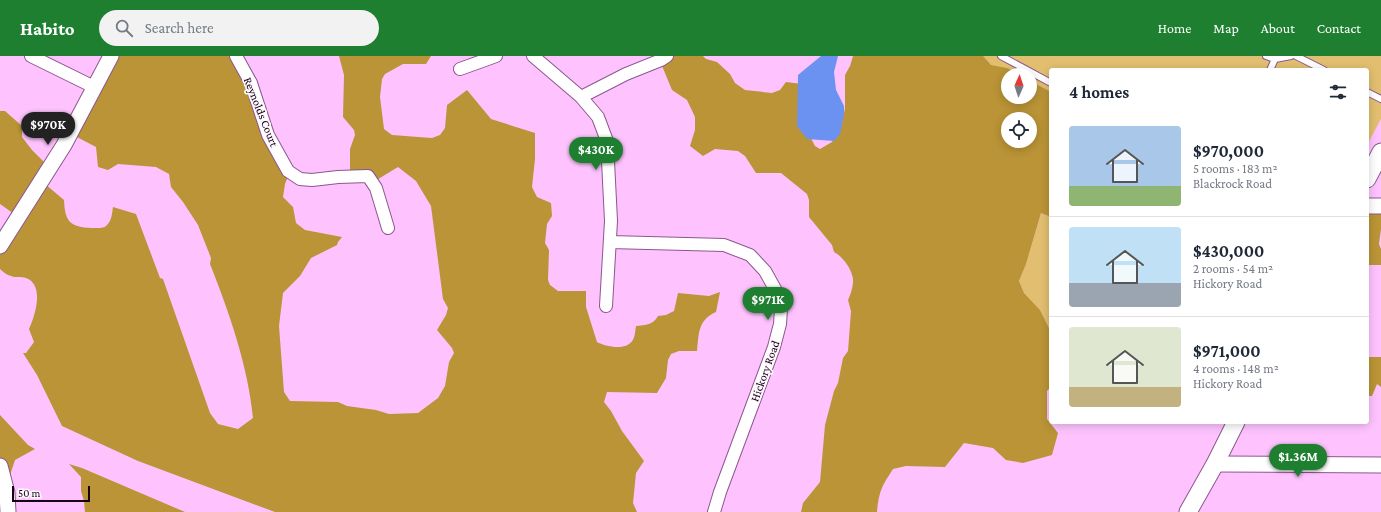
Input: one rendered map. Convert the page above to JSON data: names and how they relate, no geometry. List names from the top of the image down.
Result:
{
  "streets": {
    "street": ["Reynolds Court", "Hickory Road"]
  },
  "scale_bar": "50 m",
  "north": "top",
  "page": {
    "header": "Habito",
    "search": "Search here",
    "nav": [
      "Home",
      "Map",
      "About",
      "Contact"
    ],
    "heading": "4 homes",
    "price": [
      "$970K",
      "$430K",
      "$971K",
      "$1.36M"
    ],
    "list": [
      {
        "name": "$970,000",
        "note": "5 rooms · 183 m² · Blackrock Road"
      },
      {
        "name": "$430,000",
        "note": "2 rooms · 54 m² · Hickory Road"
      },
      {
        "name": "$971,000",
        "note": "4 rooms · 148 m² · Hickory Road"
      }
    ],
    "scale": "50 m"
  }
}
